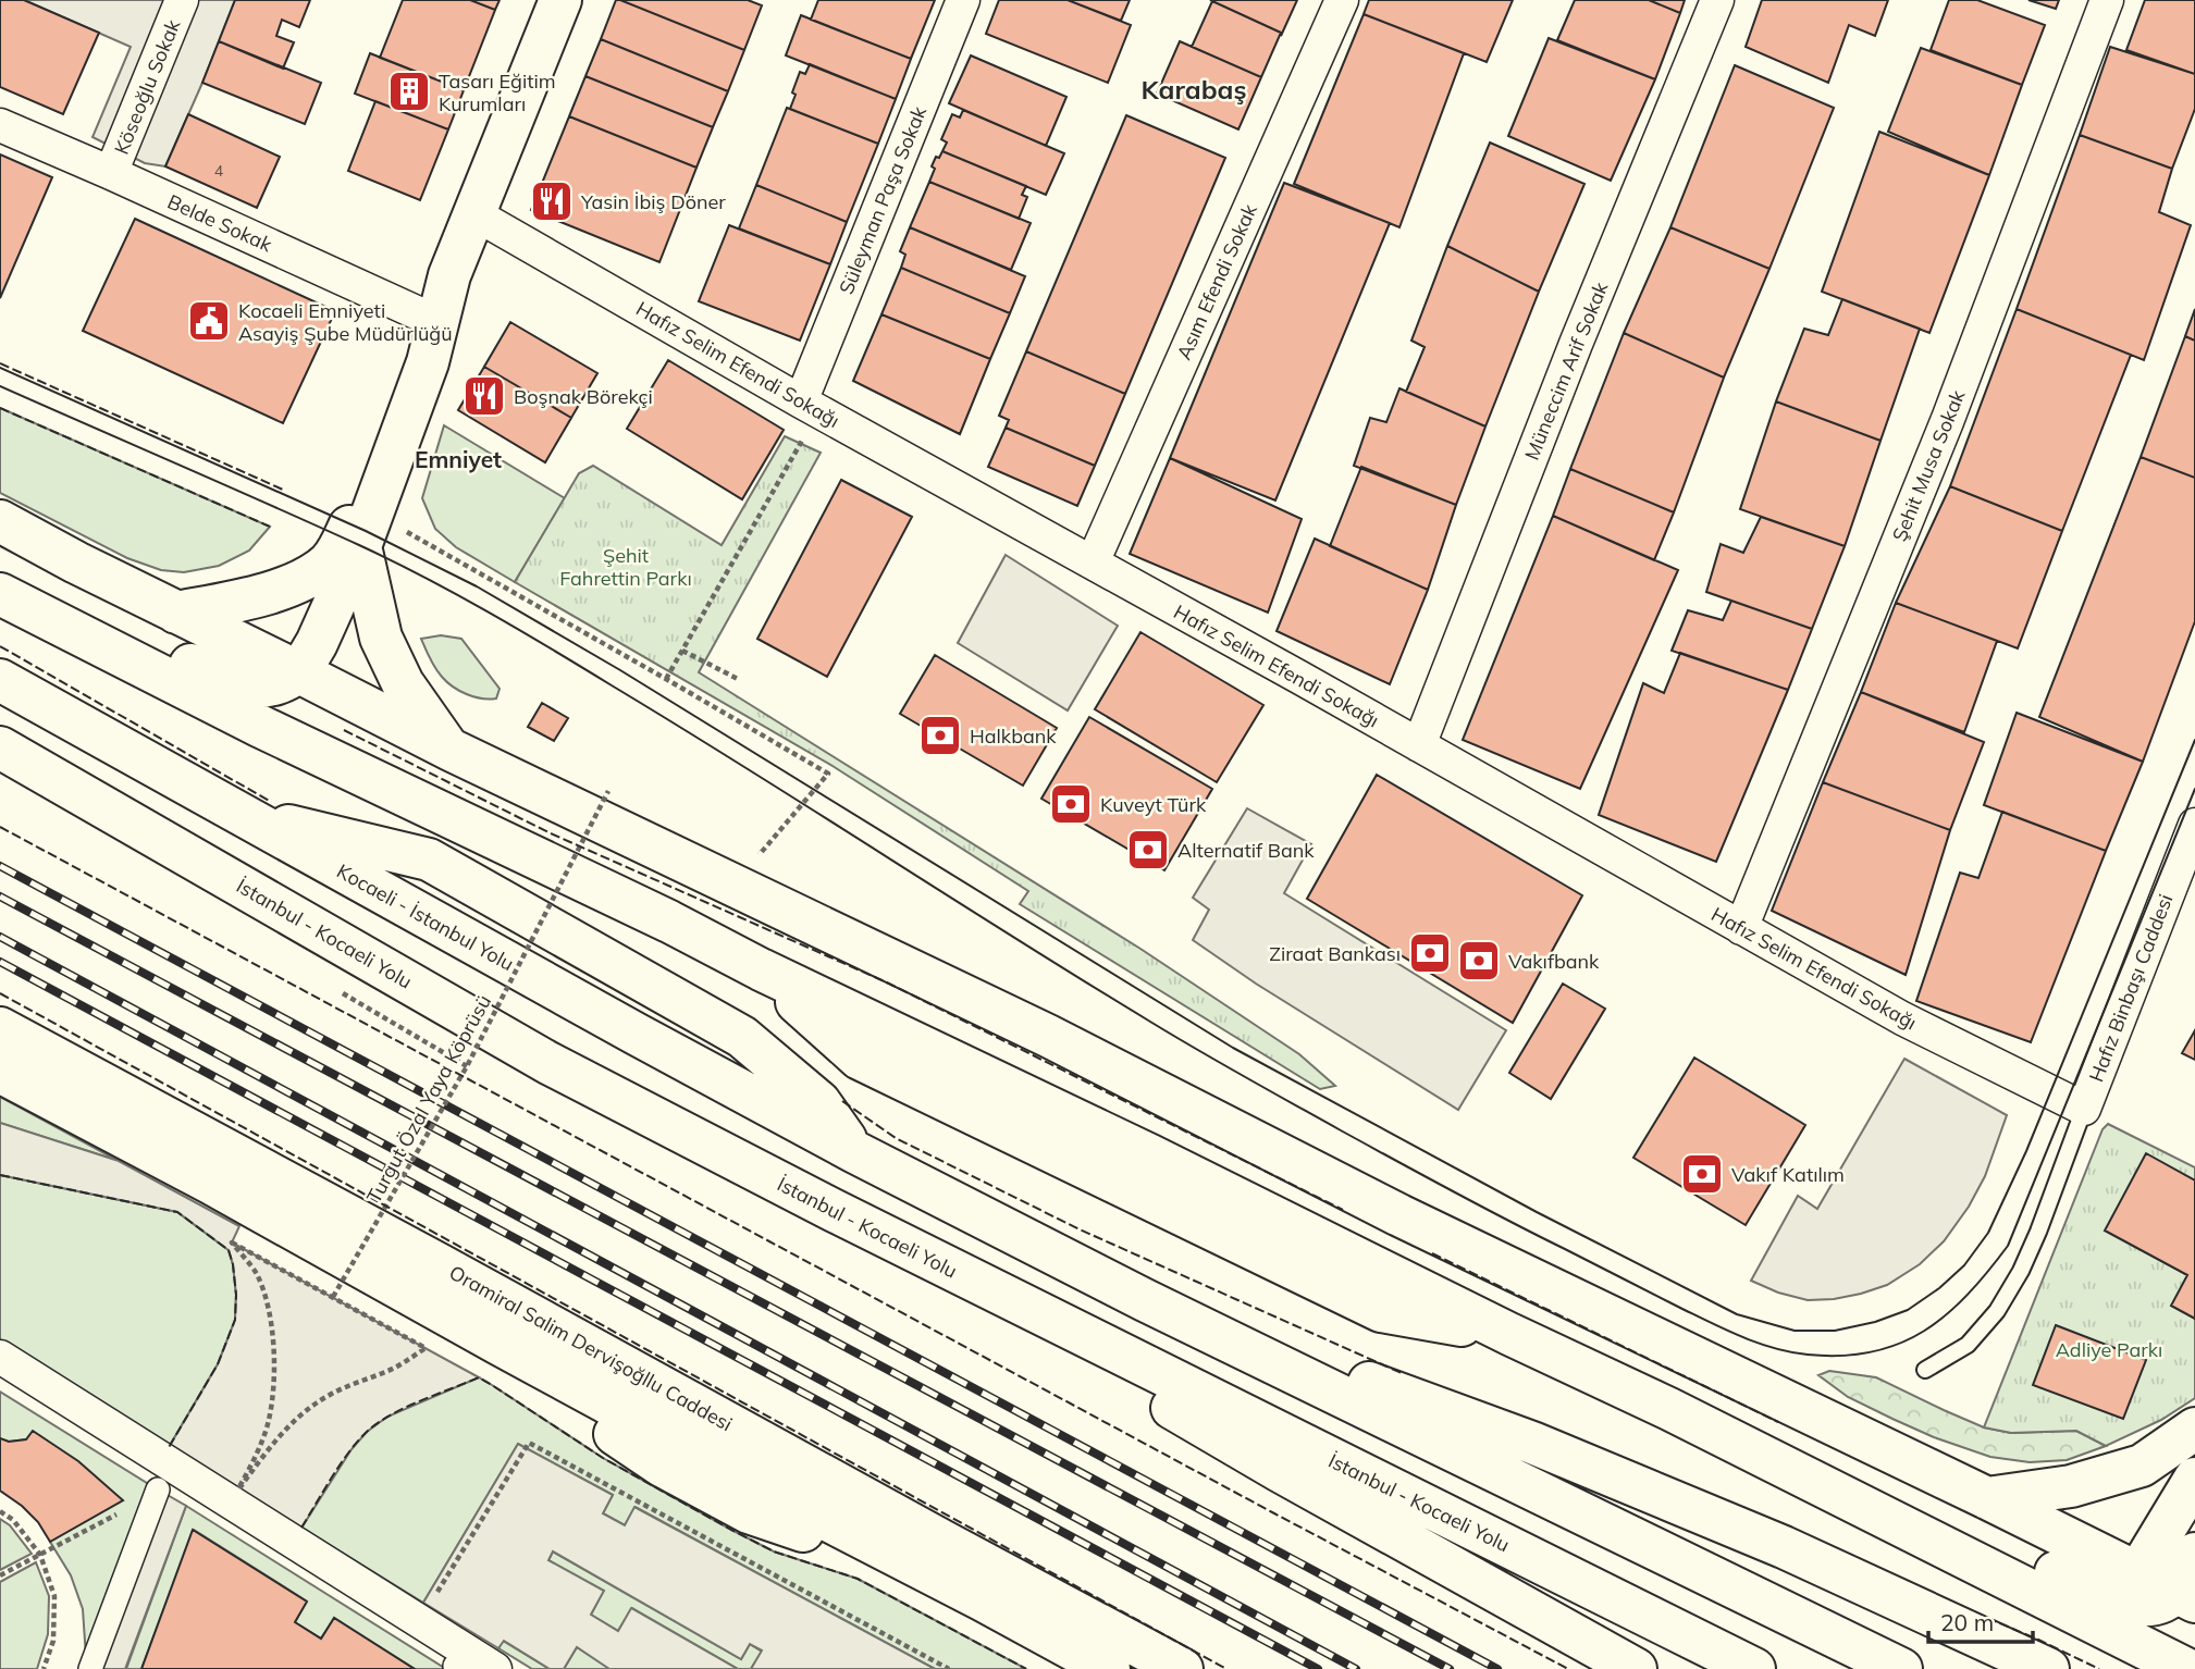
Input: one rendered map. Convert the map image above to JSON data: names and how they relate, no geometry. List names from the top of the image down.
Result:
{
  "streets": {
    "main road": ["İstanbul - Kocaeli Yolu", "Oramiral Salim Dervişoğllu Caddesi"],
    "street": [
      "Köseoğlu Sokak",
      "Süleyman Paşa Sokak",
      "Belde Sokak",
      "Asım Efendi Sokak",
      "Hafız Selim Efendi Sokağı",
      "Müneccim Arif Sokak",
      "Şehit Musa Sokak",
      "Hafız Binbaşı Caddesi"
    ],
    "path": ["Turgut Özal Yaya Köprüsü"]
  },
  "crossings": [
    ["Köseoğlu Sokak", "Belde Sokak"],
    ["Süleyman Paşa Sokak", "Hafız Selim Efendi Sokağı"],
    ["Asım Efendi Sokak", "Hafız Selim Efendi Sokağı"],
    ["Hafız Selim Efendi Sokağı", "Müneccim Arif Sokak"],
    ["Hafız Selim Efendi Sokağı", "Şehit Musa Sokak"],
    ["Hafız Selim Efendi Sokağı", "Hafız Binbaşı Caddesi"]
  ],
  "districts": ["Karabaş", "Emniyet"],
  "parks": ["Şehit Fahrettin Parkı", "Adliye Parkı"],
  "places": {
    "building": ["Tasarı Eğitim Kurumları"],
    "restaurant": ["Yasin İbiş Döner", "Boşnak Börekçi"],
    "public building": ["Kocaeli Emniyeti Asayiş Şube Müdürlüğü"],
    "bank": [
      "Halkbank",
      "Kuveyt Türk",
      "Alternatif Bank",
      "Ziraat Bankası",
      "Vakıfbank",
      "Vakıf Katılım"
    ]
  },
  "house_numbers": ["4"],
  "scale_bar": "20 m"
}
